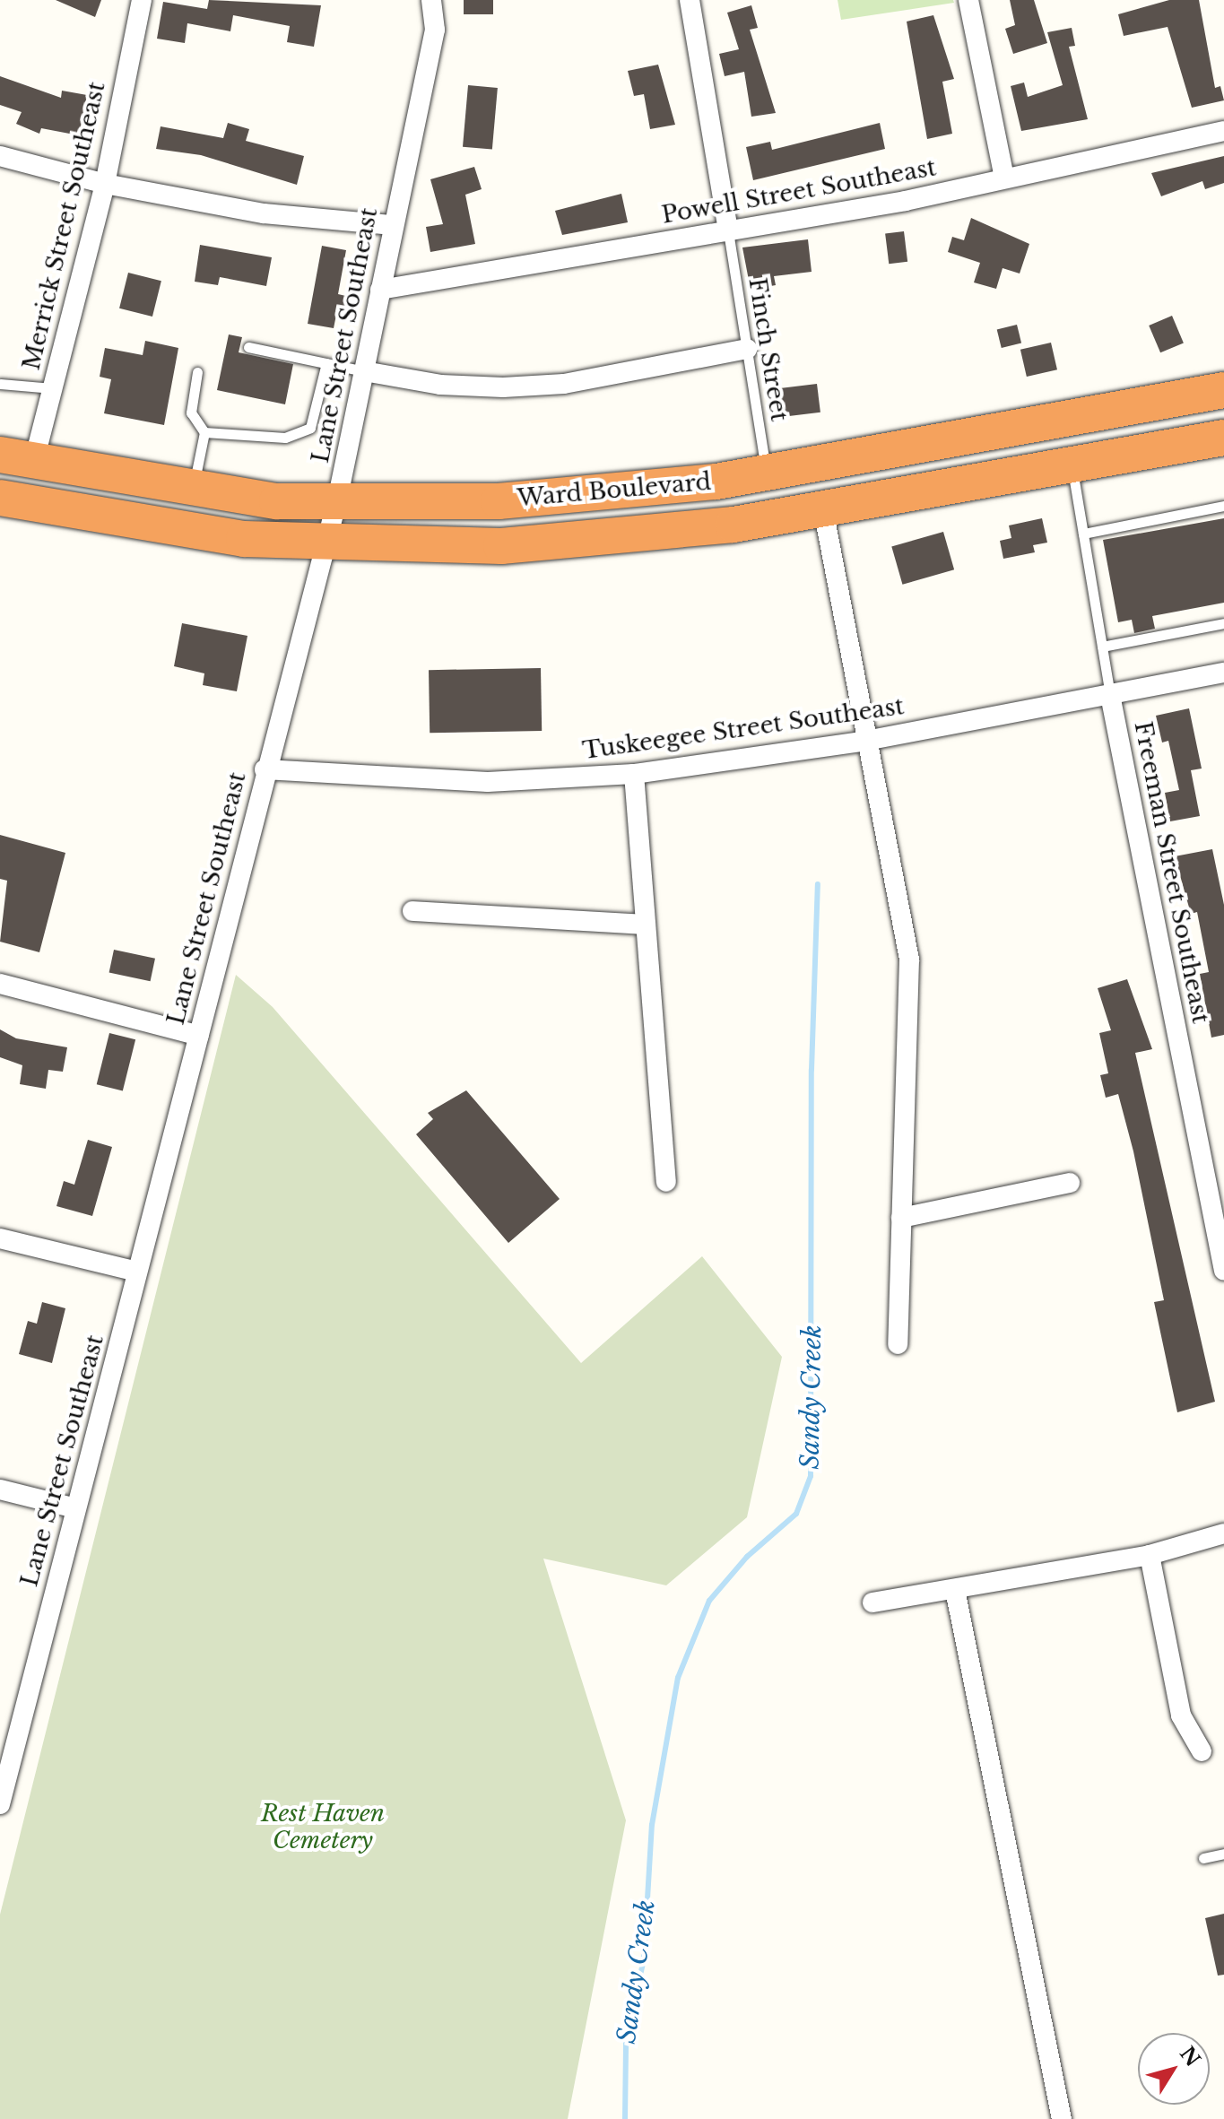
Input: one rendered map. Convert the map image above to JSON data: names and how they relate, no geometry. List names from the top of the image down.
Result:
{
  "streets": {
    "highway": ["Ward Boulevard"],
    "street": [
      "Powell Street Southeast",
      "Merrick Street Southeast",
      "Lane Street Southeast",
      "Tuskeegee Street Southeast",
      "Freeman Street Southeast"
    ],
    "lane": ["Finch Street"]
  },
  "crossings": [
    ["Powell Street Southeast", "Lane Street Southeast"],
    ["Powell Street Southeast", "Finch Street"],
    ["Merrick Street Southeast", "Ward Boulevard"],
    ["Lane Street Southeast", "Ward Boulevard"],
    ["Lane Street Southeast", "Tuskeegee Street Southeast"],
    ["Finch Street", "Ward Boulevard"],
    ["Tuskeegee Street Southeast", "Freeman Street Southeast"]
  ],
  "water": ["Sandy Creek"],
  "parks": ["Rest Haven Cemetery"],
  "north": "top right"
}
